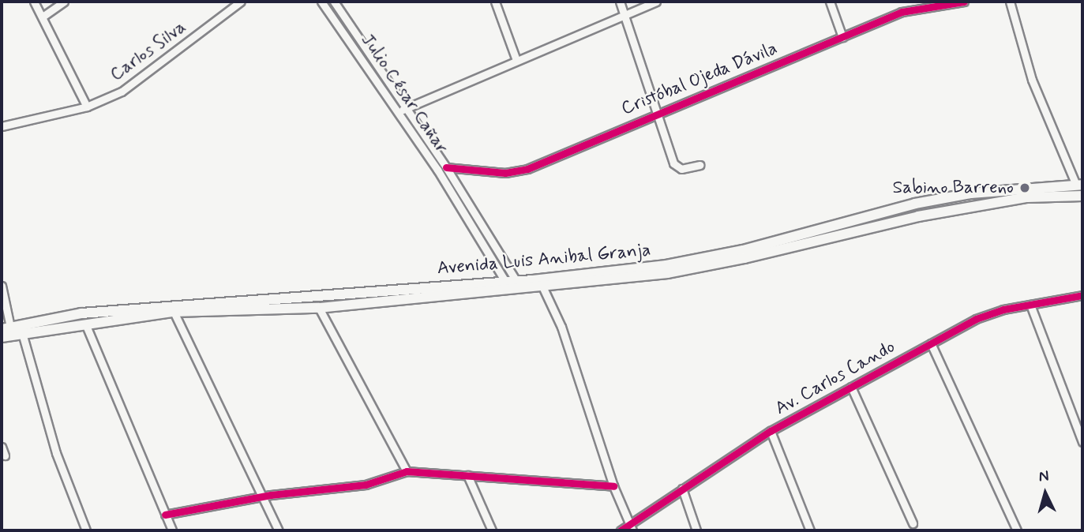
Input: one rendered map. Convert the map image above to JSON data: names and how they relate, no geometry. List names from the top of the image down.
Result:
{
  "streets": {
    "main road": ["Avenida Luis Anibal Granja"],
    "street": [
      "Carlos Silva",
      "Cristóbal Ojeda Dávila",
      "Julio César Cañar",
      "Av. Carlos Cando"
    ]
  },
  "crossings": [
    ["Cristóbal Ojeda Dávila", "Julio César Cañar"],
    ["Julio César Cañar", "Avenida Luis Anibal Granja"]
  ],
  "places": ["Sabino Barreno"],
  "north": "top"
}
